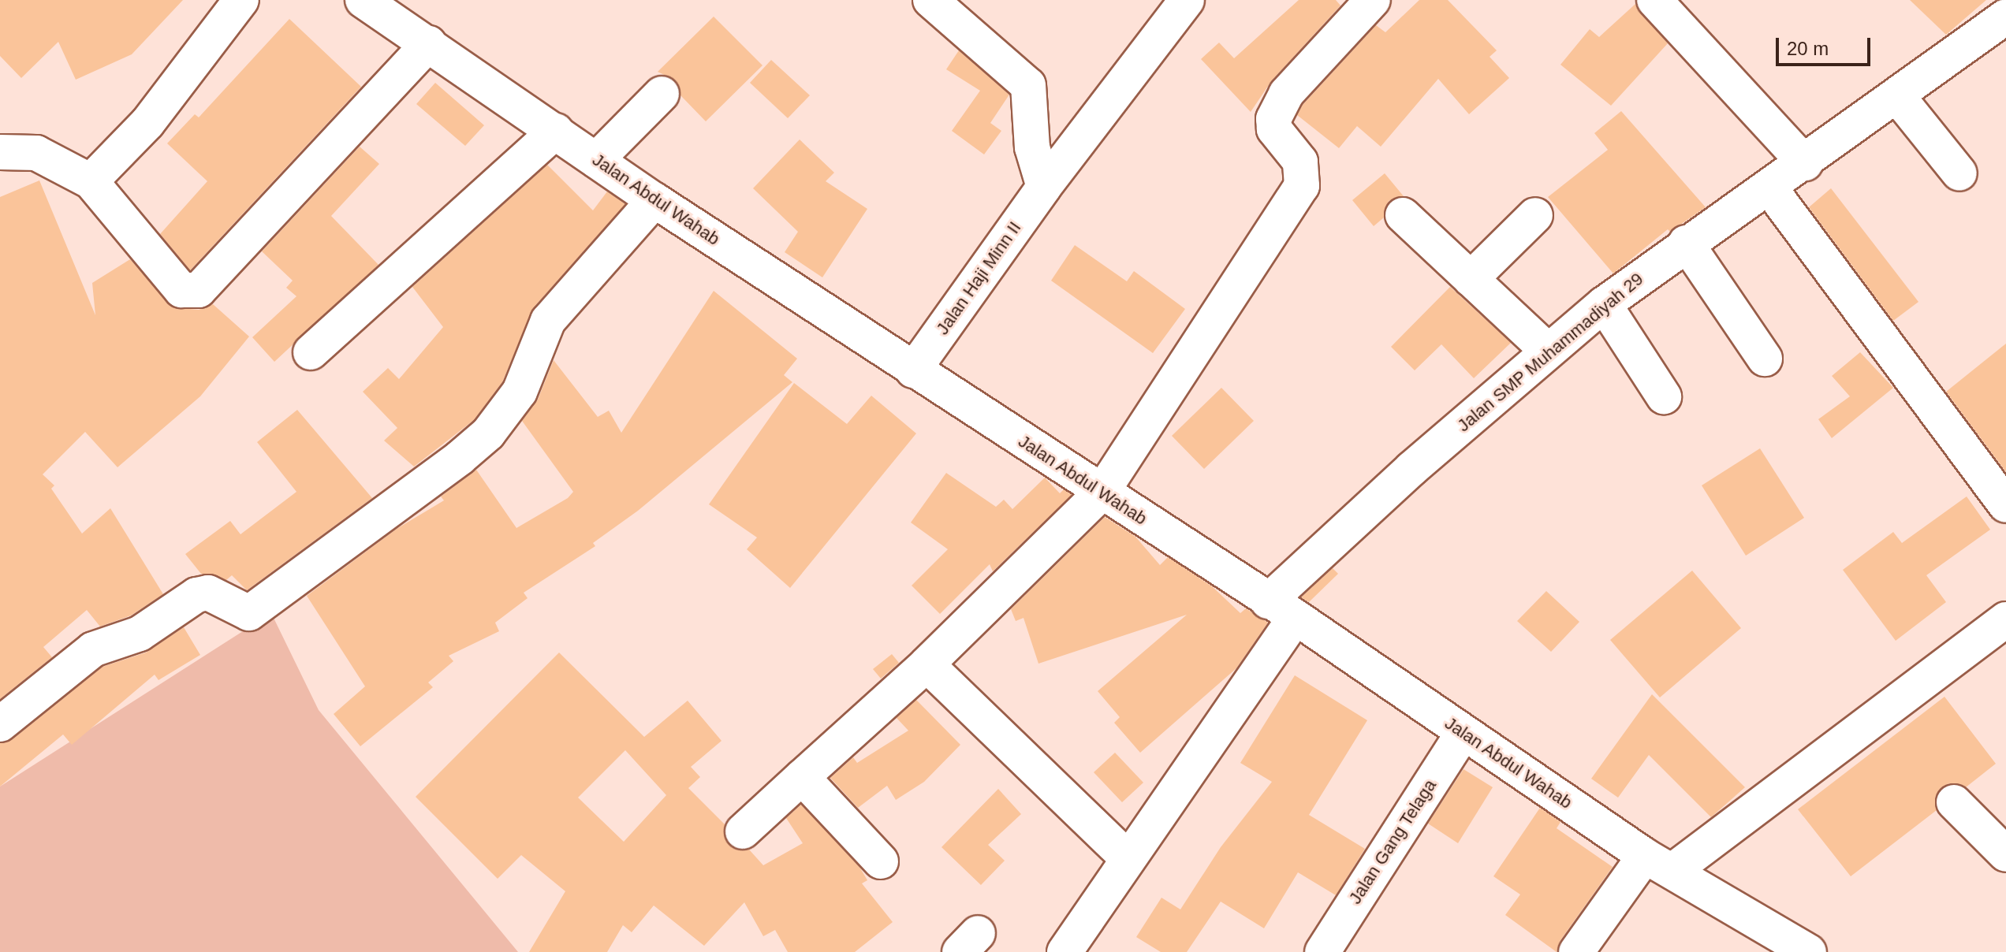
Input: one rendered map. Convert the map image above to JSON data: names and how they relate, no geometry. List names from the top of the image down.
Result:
{
  "streets": {
    "street": [
      "Jalan Abdul Wahab",
      "Jalan Haji Minn II",
      "Jalan SMP Muhammadiyah 29",
      "Jalan Gang Telaga"
    ]
  },
  "crossings": [
    ["Jalan Abdul Wahab", "Jalan Haji Minn II"],
    ["Jalan Abdul Wahab", "Jalan SMP Muhammadiyah 29"],
    ["Jalan Abdul Wahab", "Jalan Gang Telaga"]
  ],
  "scale_bar": "20 m"
}
